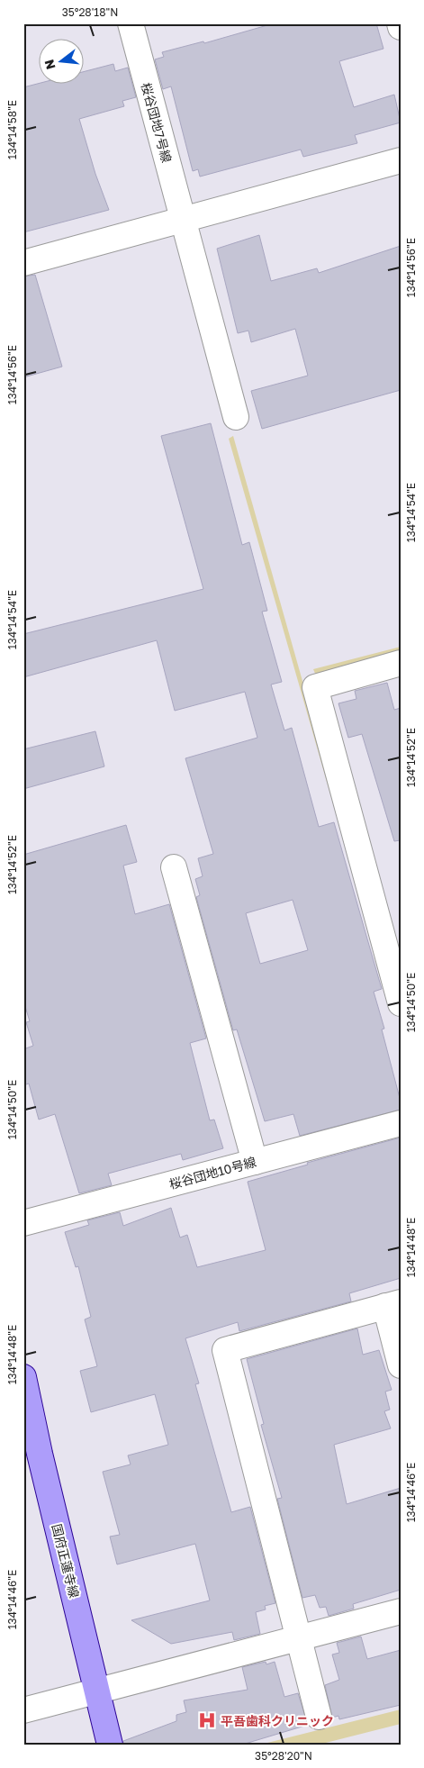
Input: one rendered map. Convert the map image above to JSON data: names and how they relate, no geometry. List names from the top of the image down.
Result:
{
  "streets": {
    "main road": ["国府正蓮寺線"],
    "street": ["桜谷団地7号線", "桜谷団地10号線"]
  },
  "places": {
    "hospital": ["平吾歯科クリニック"]
  },
  "north": "left",
  "coordinates": [
    "35°28'18\"N",
    "134°14'58\"E",
    "134°14'56\"E",
    "134°14'54\"E",
    "134°14'52\"E",
    "134°14'50\"E",
    "134°14'48\"E",
    "134°14'46\"E",
    "35°28'20\"N"
  ]
}
